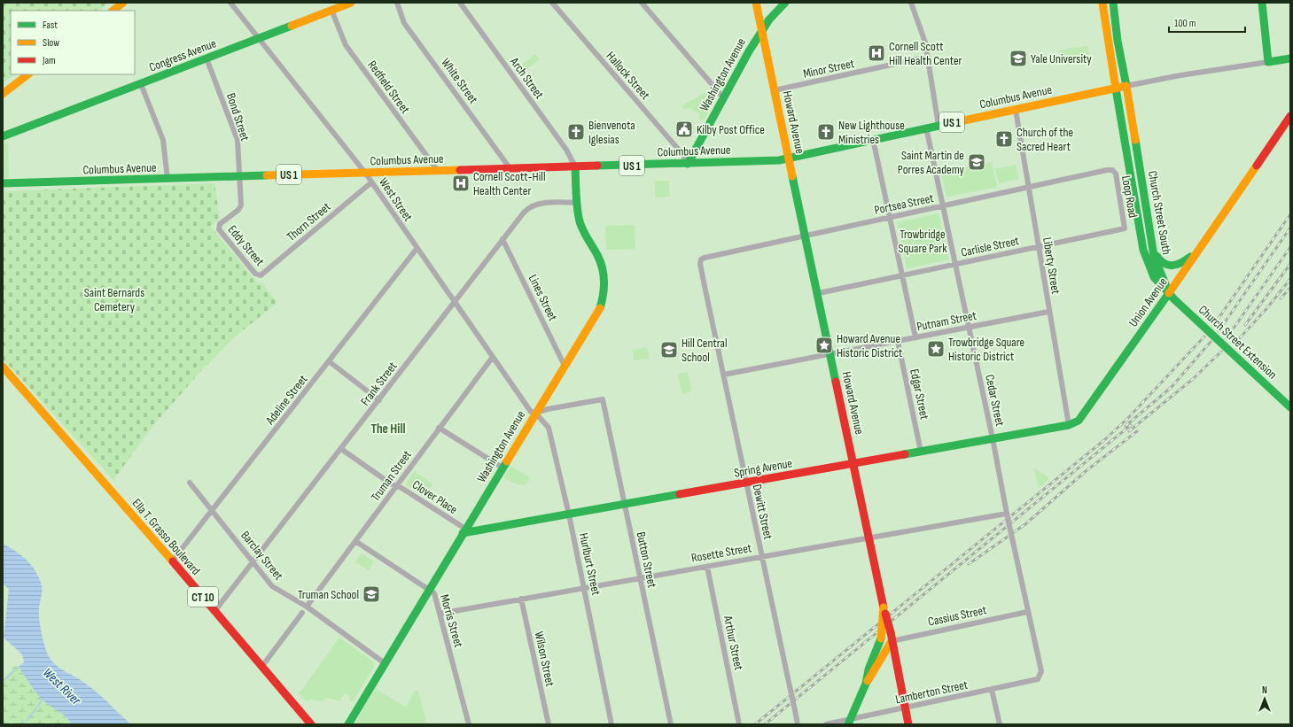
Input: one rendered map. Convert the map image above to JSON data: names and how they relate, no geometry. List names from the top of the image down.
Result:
{
  "streets": {
    "main road": [
      "Congress Avenue",
      "Washington Avenue",
      "Columbus Avenue",
      "Howard Avenue",
      "US 1",
      "Church Street South",
      "Union Avenue",
      "Church Street Extension",
      "Spring Avenue",
      "Ella T. Grasso Boulevard",
      "CT 10"
    ],
    "street": [
      "Minor Street",
      "Hallock Street",
      "Arch Street",
      "White Street",
      "Redfield Street",
      "Bond Street",
      "Loop Road",
      "West Street",
      "Portsea Street",
      "Thorn Street",
      "Eddy Street",
      "Carlisle Street",
      "Liberty Street",
      "Lines Street",
      "Putnam Street",
      "Frank Street",
      "Edgar Street",
      "Adeline Street",
      "Cedar Street",
      "Truman Street",
      "Clover Place",
      "Dewitt Street",
      "Rosette Street",
      "Barclay Street",
      "Button Street",
      "Hurlburt Street",
      "Cassius Street",
      "Morris Street",
      "Arthur Street",
      "Wilson Street",
      "Lamberton Street"
    ]
  },
  "crossings": [
    ["Congress Avenue", "Redfield Street"],
    ["Congress Avenue", "Bond Street"],
    ["Congress Avenue", "West Street"],
    ["Minor Street", "Howard Avenue"],
    ["Washington Avenue", "Hallock Street"],
    ["Washington Avenue", "Arch Street"],
    ["Washington Avenue", "Columbus Avenue"],
    ["Washington Avenue", "Howard Avenue"],
    ["Washington Avenue", "West Street"],
    ["Washington Avenue", "Lines Street"],
    ["Washington Avenue", "Frank Street"],
    ["Washington Avenue", "Spring Avenue"],
    ["Washington Avenue", "Clover Place"],
    ["Washington Avenue", "Barclay Street"],
    ["Washington Avenue", "Button Street"],
    ["Washington Avenue", "Hurlburt Street"],
    ["Washington Avenue", "Morris Street"],
    ["Hallock Street", "Columbus Avenue"],
    ["Arch Street", "Columbus Avenue"],
    ["White Street", "Columbus Avenue"],
    ["Redfield Street", "Columbus Avenue"],
    ["Columbus Avenue", "Bond Street"],
    ["Columbus Avenue", "Howard Avenue"],
    ["Columbus Avenue", "West Street"],
    ["Columbus Avenue", "Church Street South"],
    ["Columbus Avenue", "Liberty Street"],
    ["Columbus Avenue", "Cedar Street"],
    ["Bond Street", "Eddy Street"],
    ["Howard Avenue", "Portsea Street"],
    ["Howard Avenue", "Carlisle Street"],
    ["Howard Avenue", "Putnam Street"],
    ["Howard Avenue", "Spring Avenue"],
    ["Howard Avenue", "Rosette Street"],
    ["Howard Avenue", "Cassius Street"],
    ["Howard Avenue", "Lamberton Street"],
    ["Loop Road", "Portsea Street"],
    ["Loop Road", "Carlisle Street"],
    ["West Street", "Thorn Street"],
    ["West Street", "Frank Street"],
    ["West Street", "Adeline Street"],
    ["West Street", "Truman Street"],
    ["West Street", "Button Street"],
    ["West Street", "Hurlburt Street"],
    ["Portsea Street", "Liberty Street"],
    ["Portsea Street", "Cedar Street"],
    ["Portsea Street", "Dewitt Street"],
    ["Church Street South", "Union Avenue"],
    ["Church Street South", "Church Street Extension"],
    ["Thorn Street", "Eddy Street"],
    ["Carlisle Street", "Liberty Street"],
    ["Carlisle Street", "Cedar Street"],
    ["Liberty Street", "Union Avenue"],
    ["Liberty Street", "Putnam Street"],
    ["Liberty Street", "Spring Avenue"],
    ["Lines Street", "Frank Street"],
    ["Union Avenue", "Church Street Extension"],
    ["Union Avenue", "Spring Avenue"],
    ["Putnam Street", "Edgar Street"],
    ["Putnam Street", "Cedar Street"],
    ["Putnam Street", "Dewitt Street"],
    ["Frank Street", "Clover Place"],
    ["Frank Street", "Ella T. Grasso Boulevard"],
    ["Frank Street", "Barclay Street"],
    ["Edgar Street", "Spring Avenue"],
    ["Adeline Street", "Ella T. Grasso Boulevard"],
    ["Adeline Street", "Barclay Street"],
    ["Cedar Street", "Spring Avenue"],
    ["Cedar Street", "Rosette Street"],
    ["Cedar Street", "Cassius Street"],
    ["Cedar Street", "Lamberton Street"],
    ["Spring Avenue", "Clover Place"],
    ["Spring Avenue", "Dewitt Street"],
    ["Spring Avenue", "Button Street"],
    ["Spring Avenue", "Hurlburt Street"],
    ["Truman Street", "Clover Place"],
    ["Truman Street", "Barclay Street"],
    ["Truman Street", "Morris Street"],
    ["Dewitt Street", "Rosette Street"],
    ["Rosette Street", "Button Street"],
    ["Rosette Street", "Hurlburt Street"],
    ["Rosette Street", "Morris Street"],
    ["Rosette Street", "Arthur Street"],
    ["Rosette Street", "Wilson Street"],
    ["Button Street", "Hurlburt Street"]
  ],
  "districts": ["The Hill"],
  "water": ["West River"],
  "parks": ["Trowbridge Square Park", "Saint Bernards Cemetery"],
  "places": {
    "hospital": ["Cornell Scott Hill Health Center", "Cornell Scott-Hill Health Center"],
    "school or university": [
      "Yale University",
      "Saint Martin de Porres Academy",
      "Hill Central School",
      "Truman School"
    ],
    "public building": ["Kilby Post Office"],
    "church": ["Bienvenota Iglesias", "New Lighthouse Ministries", "Church of the Sacred Heart"],
    "place": ["Howard Avenue Historic District", "Trowbridge Square Historic District"]
  },
  "legend": ["Fast", "Slow", "Jam"],
  "scale_bar": "100 m",
  "north": "top"
}
